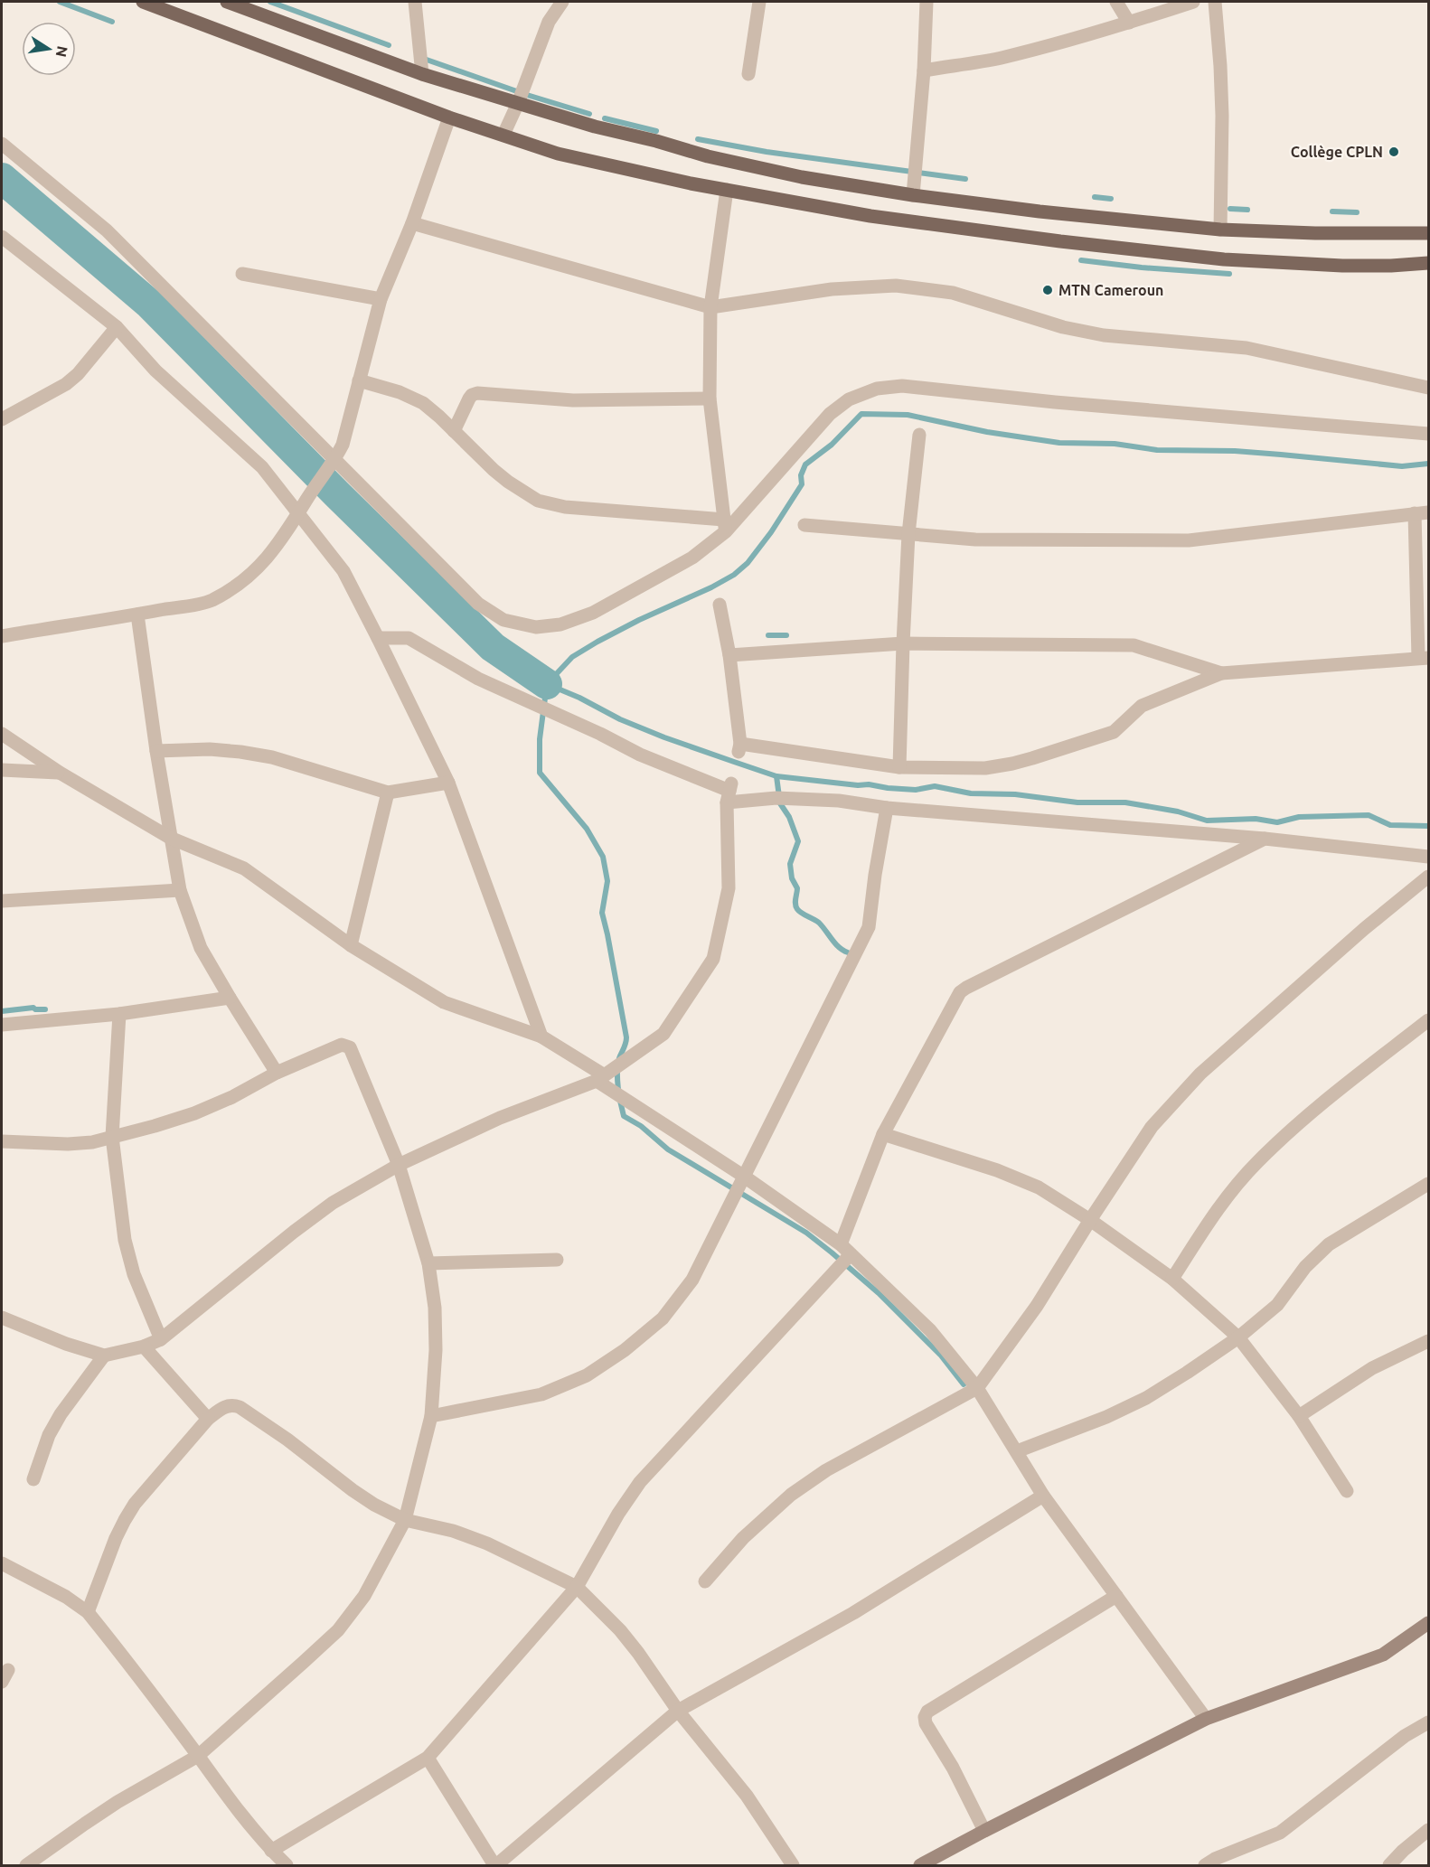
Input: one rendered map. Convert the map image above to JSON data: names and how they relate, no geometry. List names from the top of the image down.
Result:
{
  "places": ["Collège CPLN", "MTN Cameroun"],
  "north": "right"
}
